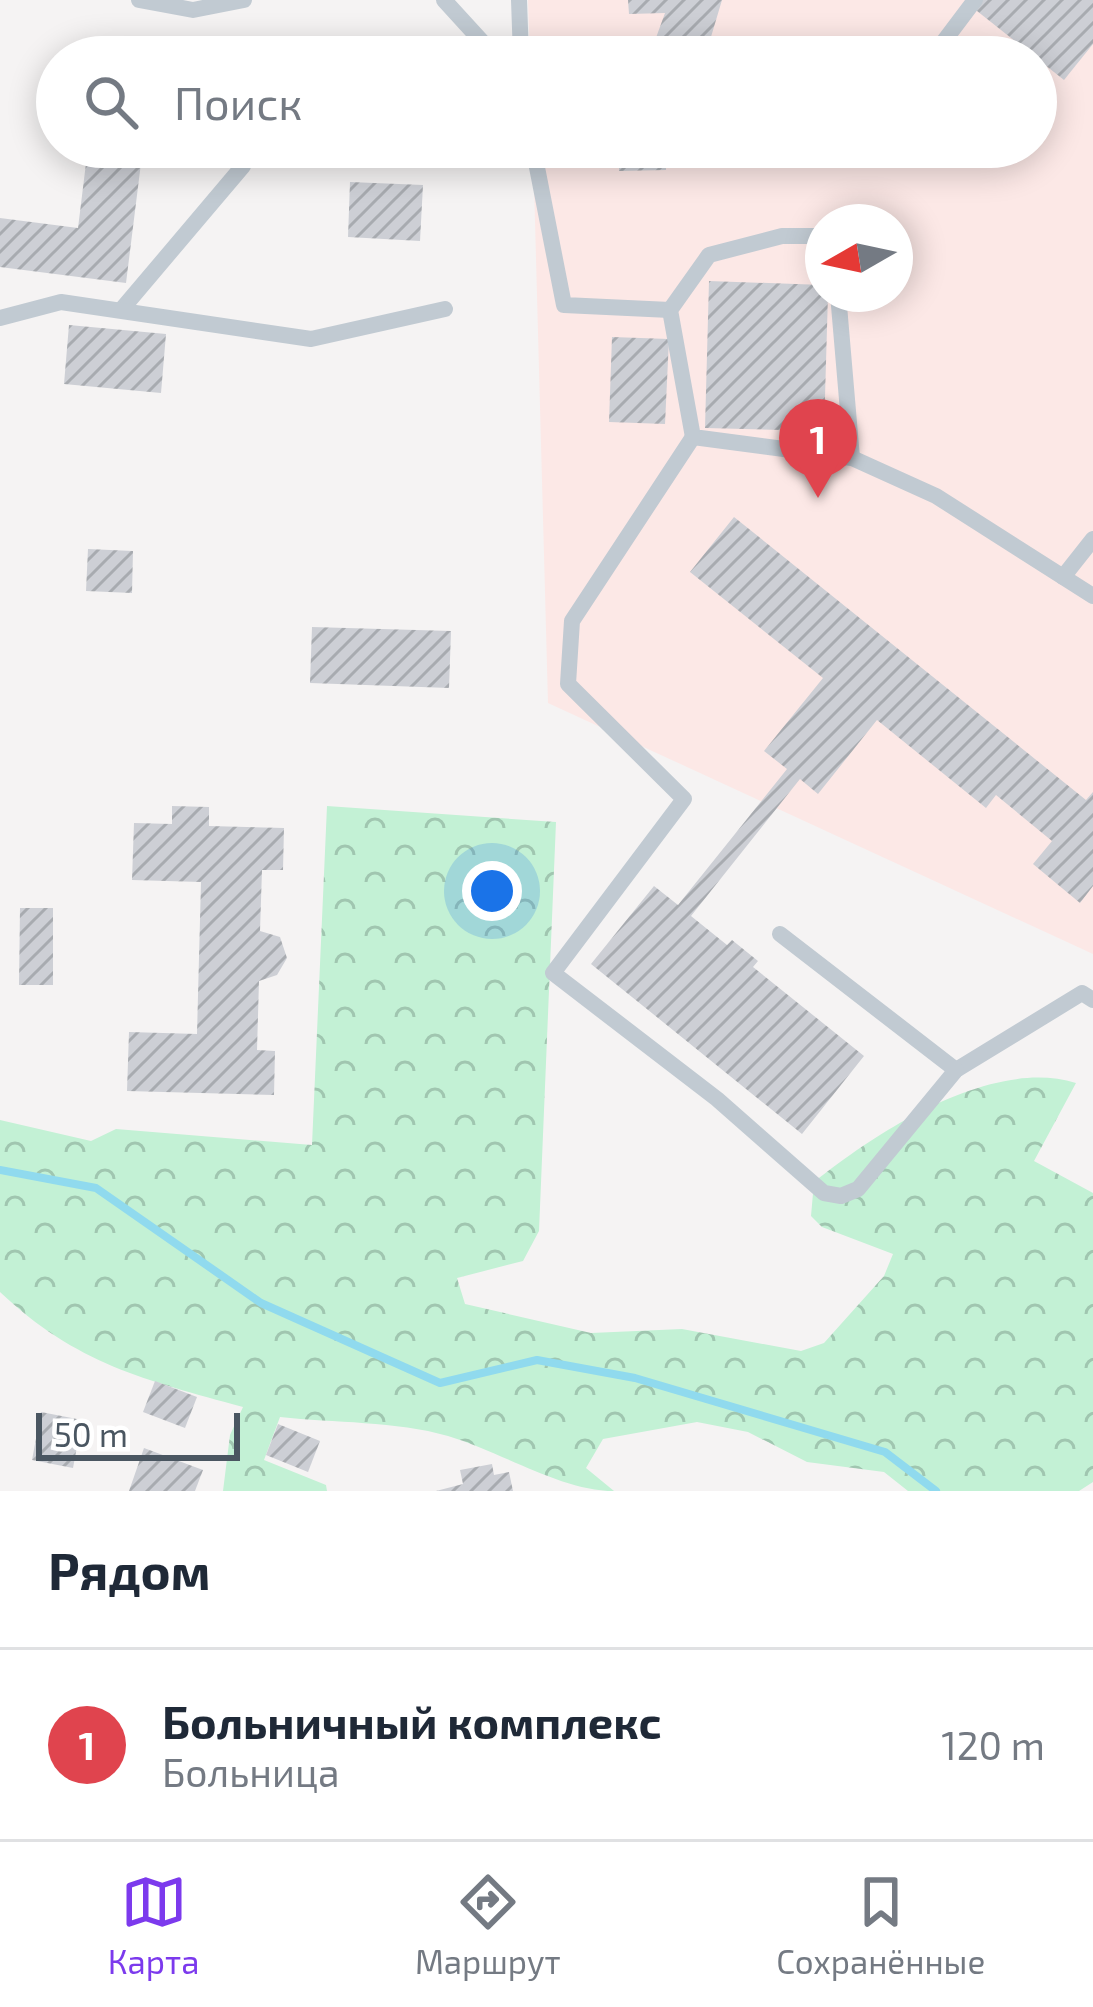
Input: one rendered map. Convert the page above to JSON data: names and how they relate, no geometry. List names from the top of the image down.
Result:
{
  "scale_bar": "50 m",
  "north": "left",
  "page": {
    "search": "Поиск",
    "pins": "1",
    "scale": "50 m",
    "heading": "Рядом",
    "list": [
      {
        "mark": "1",
        "name": "Больничный комплекс",
        "note": "Больница",
        "value": "120 m"
      }
    ],
    "nav": ["Карта", "Маршрут", "Сохранённые"]
  }
}
